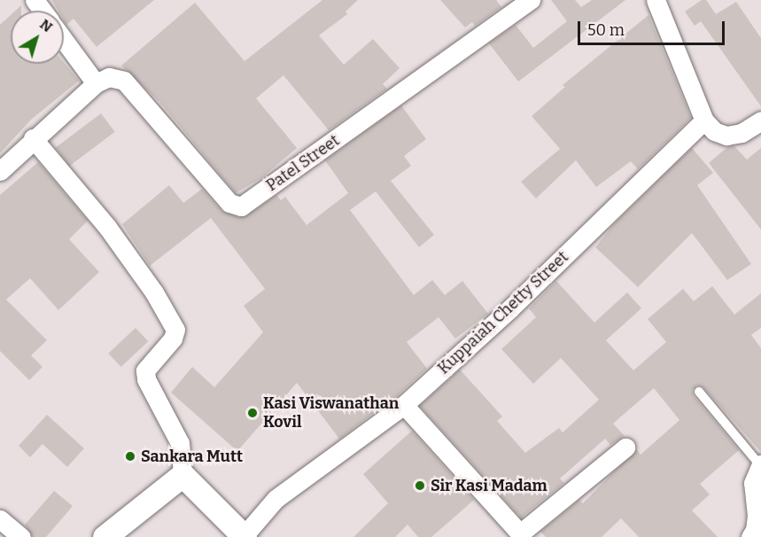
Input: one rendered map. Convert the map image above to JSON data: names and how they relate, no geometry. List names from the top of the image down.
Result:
{
  "streets": {
    "street": ["Patel Street", "Kuppaiah Chetty Street"]
  },
  "places": ["Kasi Viswanathan Kovil", "Sankara Mutt", "Sir Kasi Madam"],
  "scale_bar": "50 m",
  "north": "top right"
}
